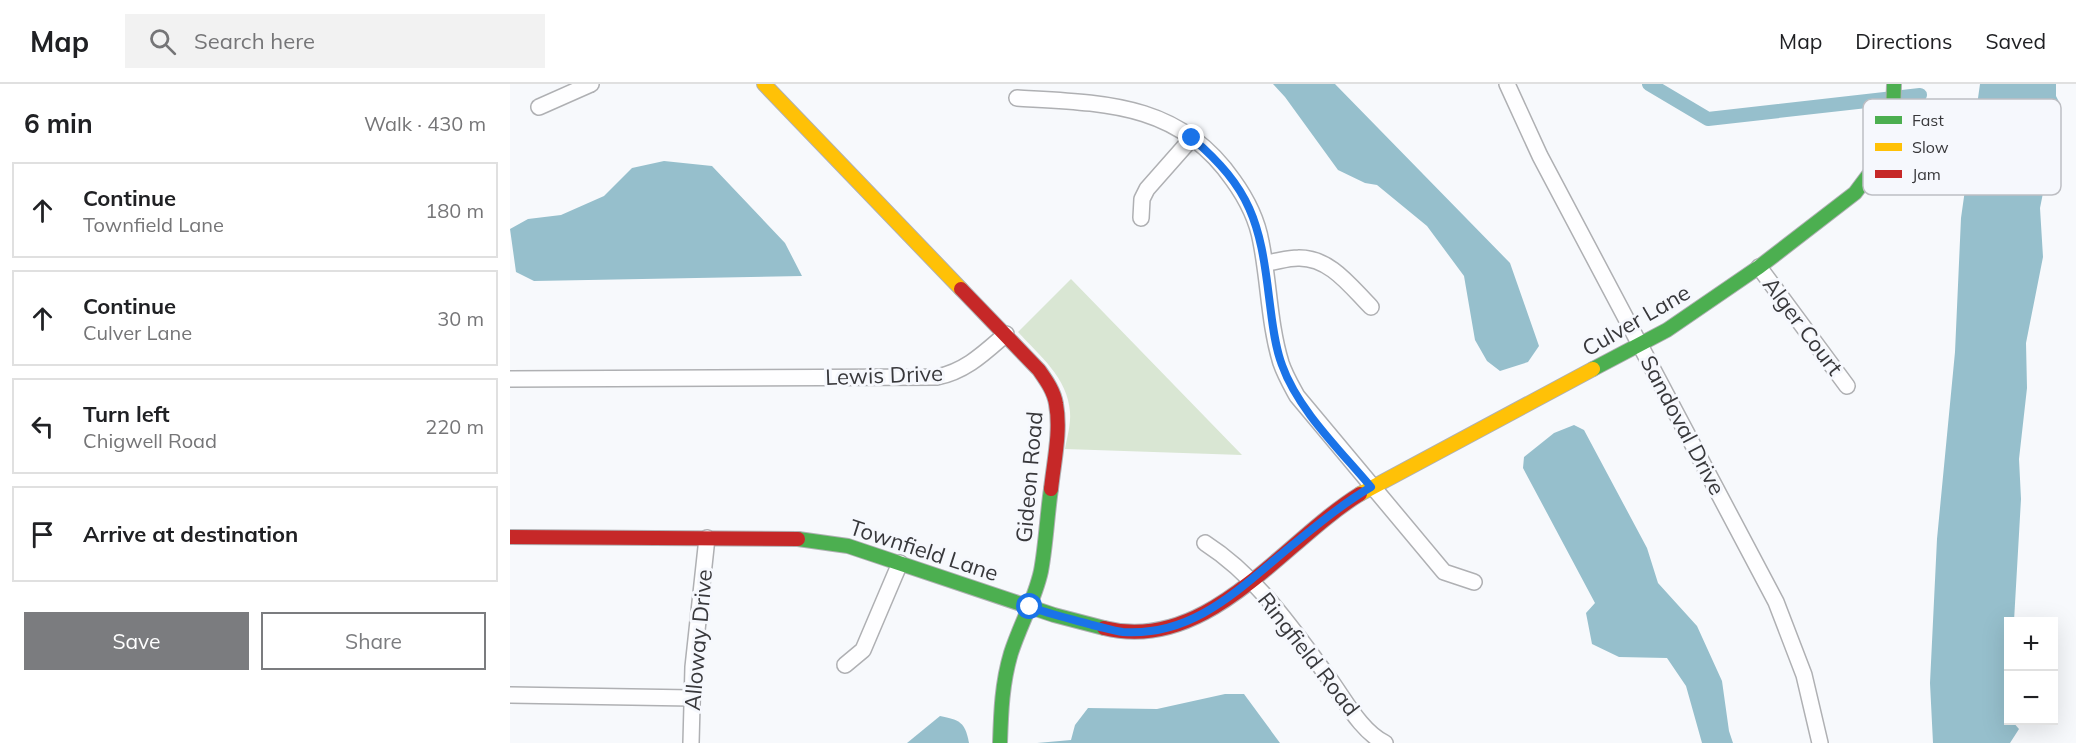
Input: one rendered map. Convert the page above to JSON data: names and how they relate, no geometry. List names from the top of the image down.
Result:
{
  "streets": {
    "street": [
      "Culver Lane",
      "Alger Court",
      "Lewis Drive",
      "Sandoval Drive",
      "Gideon Road",
      "Townfield Lane",
      "Alloway Drive",
      "Ringfield Road"
    ]
  },
  "crossings": [
    ["Culver Lane", "Alger Court"],
    ["Culver Lane", "Sandoval Drive"],
    ["Culver Lane", "Townfield Lane"],
    ["Lewis Drive", "Gideon Road"],
    ["Gideon Road", "Townfield Lane"],
    ["Townfield Lane", "Alloway Drive"],
    ["Townfield Lane", "Ringfield Road"]
  ],
  "legend": ["Fast", "Slow", "Jam"],
  "page": {
    "header": "Map",
    "search": "Search here",
    "nav": ["Map", "Directions", "Saved"],
    "heading": ["6 min", "Walk · 430 m"],
    "list": [
      ["Continue", "Townfield Lane", "180 m"],
      ["Continue", "Culver Lane", "30 m"],
      ["Turn left", "Chigwell Road", "220 m"],
      "Arrive at destination"
    ],
    "buttons": ["Save", "Share"],
    "map_buttons": ["+", "−"]
  }
}
